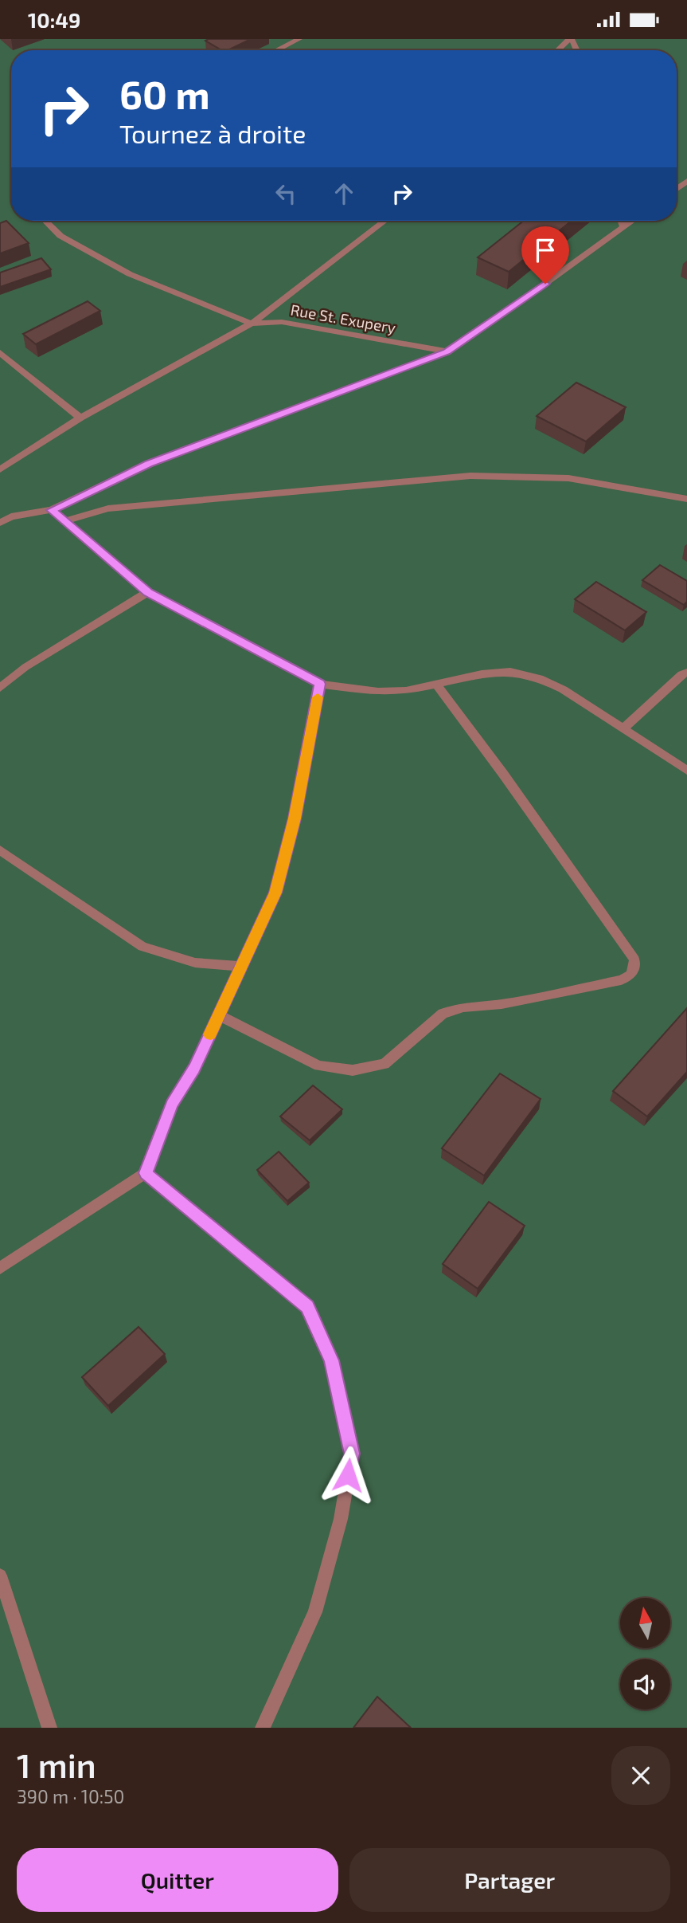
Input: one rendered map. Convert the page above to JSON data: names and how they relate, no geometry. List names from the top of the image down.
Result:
{
  "streets": {
    "street": ["Rue St. Exupery"]
  },
  "north": "top",
  "page": {
    "status": "10:49",
    "turn": ["60 m", "Tournez à droite"],
    "heading": ["1 min", "390 m · 10:50"],
    "buttons": ["Quitter", "Partager"]
  }
}
